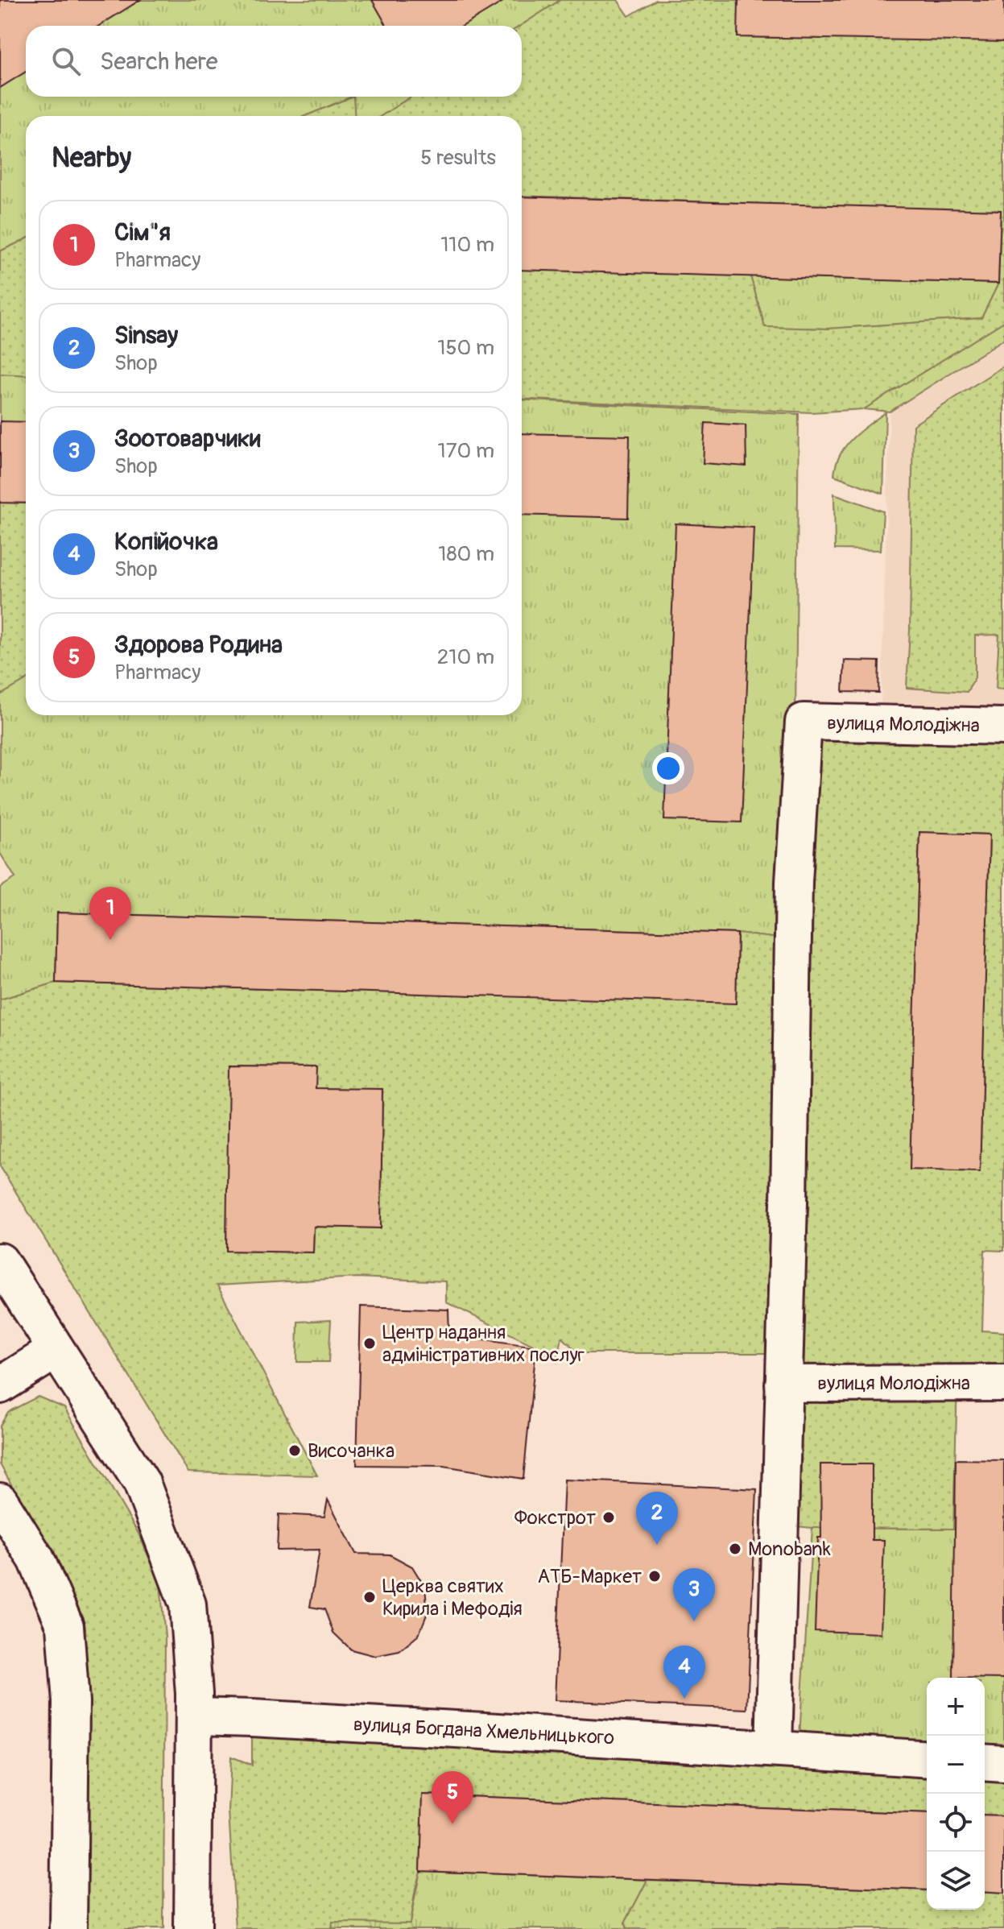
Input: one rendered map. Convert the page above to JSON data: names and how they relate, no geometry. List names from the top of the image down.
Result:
{
  "streets": {
    "street": ["вулиця Молодіжна", "вулиця Богдана Хмельницького"]
  },
  "places": [
    "Центр надання адміністративних послуг",
    "Височанка",
    "Фокстрот",
    "Monobank",
    "АТБ-Маркет",
    "Церква святих Кирила і Мефодія"
  ],
  "page": {
    "search": "Search here",
    "heading": ["Nearby", "5 results"],
    "list": [
      {
        "mark": "1",
        "name": "Сім\"я",
        "note": "Pharmacy",
        "value": "110 m"
      },
      {
        "mark": "2",
        "name": "Sinsay",
        "note": "Shop",
        "value": "150 m"
      },
      {
        "mark": "3",
        "name": "Зоотоварчики",
        "note": "Shop",
        "value": "170 m"
      },
      {
        "mark": "4",
        "name": "Копійочка",
        "note": "Shop",
        "value": "180 m"
      },
      {
        "mark": "5",
        "name": "Здорова Родина",
        "note": "Pharmacy",
        "value": "210 m"
      }
    ],
    "pins": [
      "1",
      "2",
      "3",
      "4",
      "5"
    ],
    "map_buttons": ["+", "−"]
  }
}
